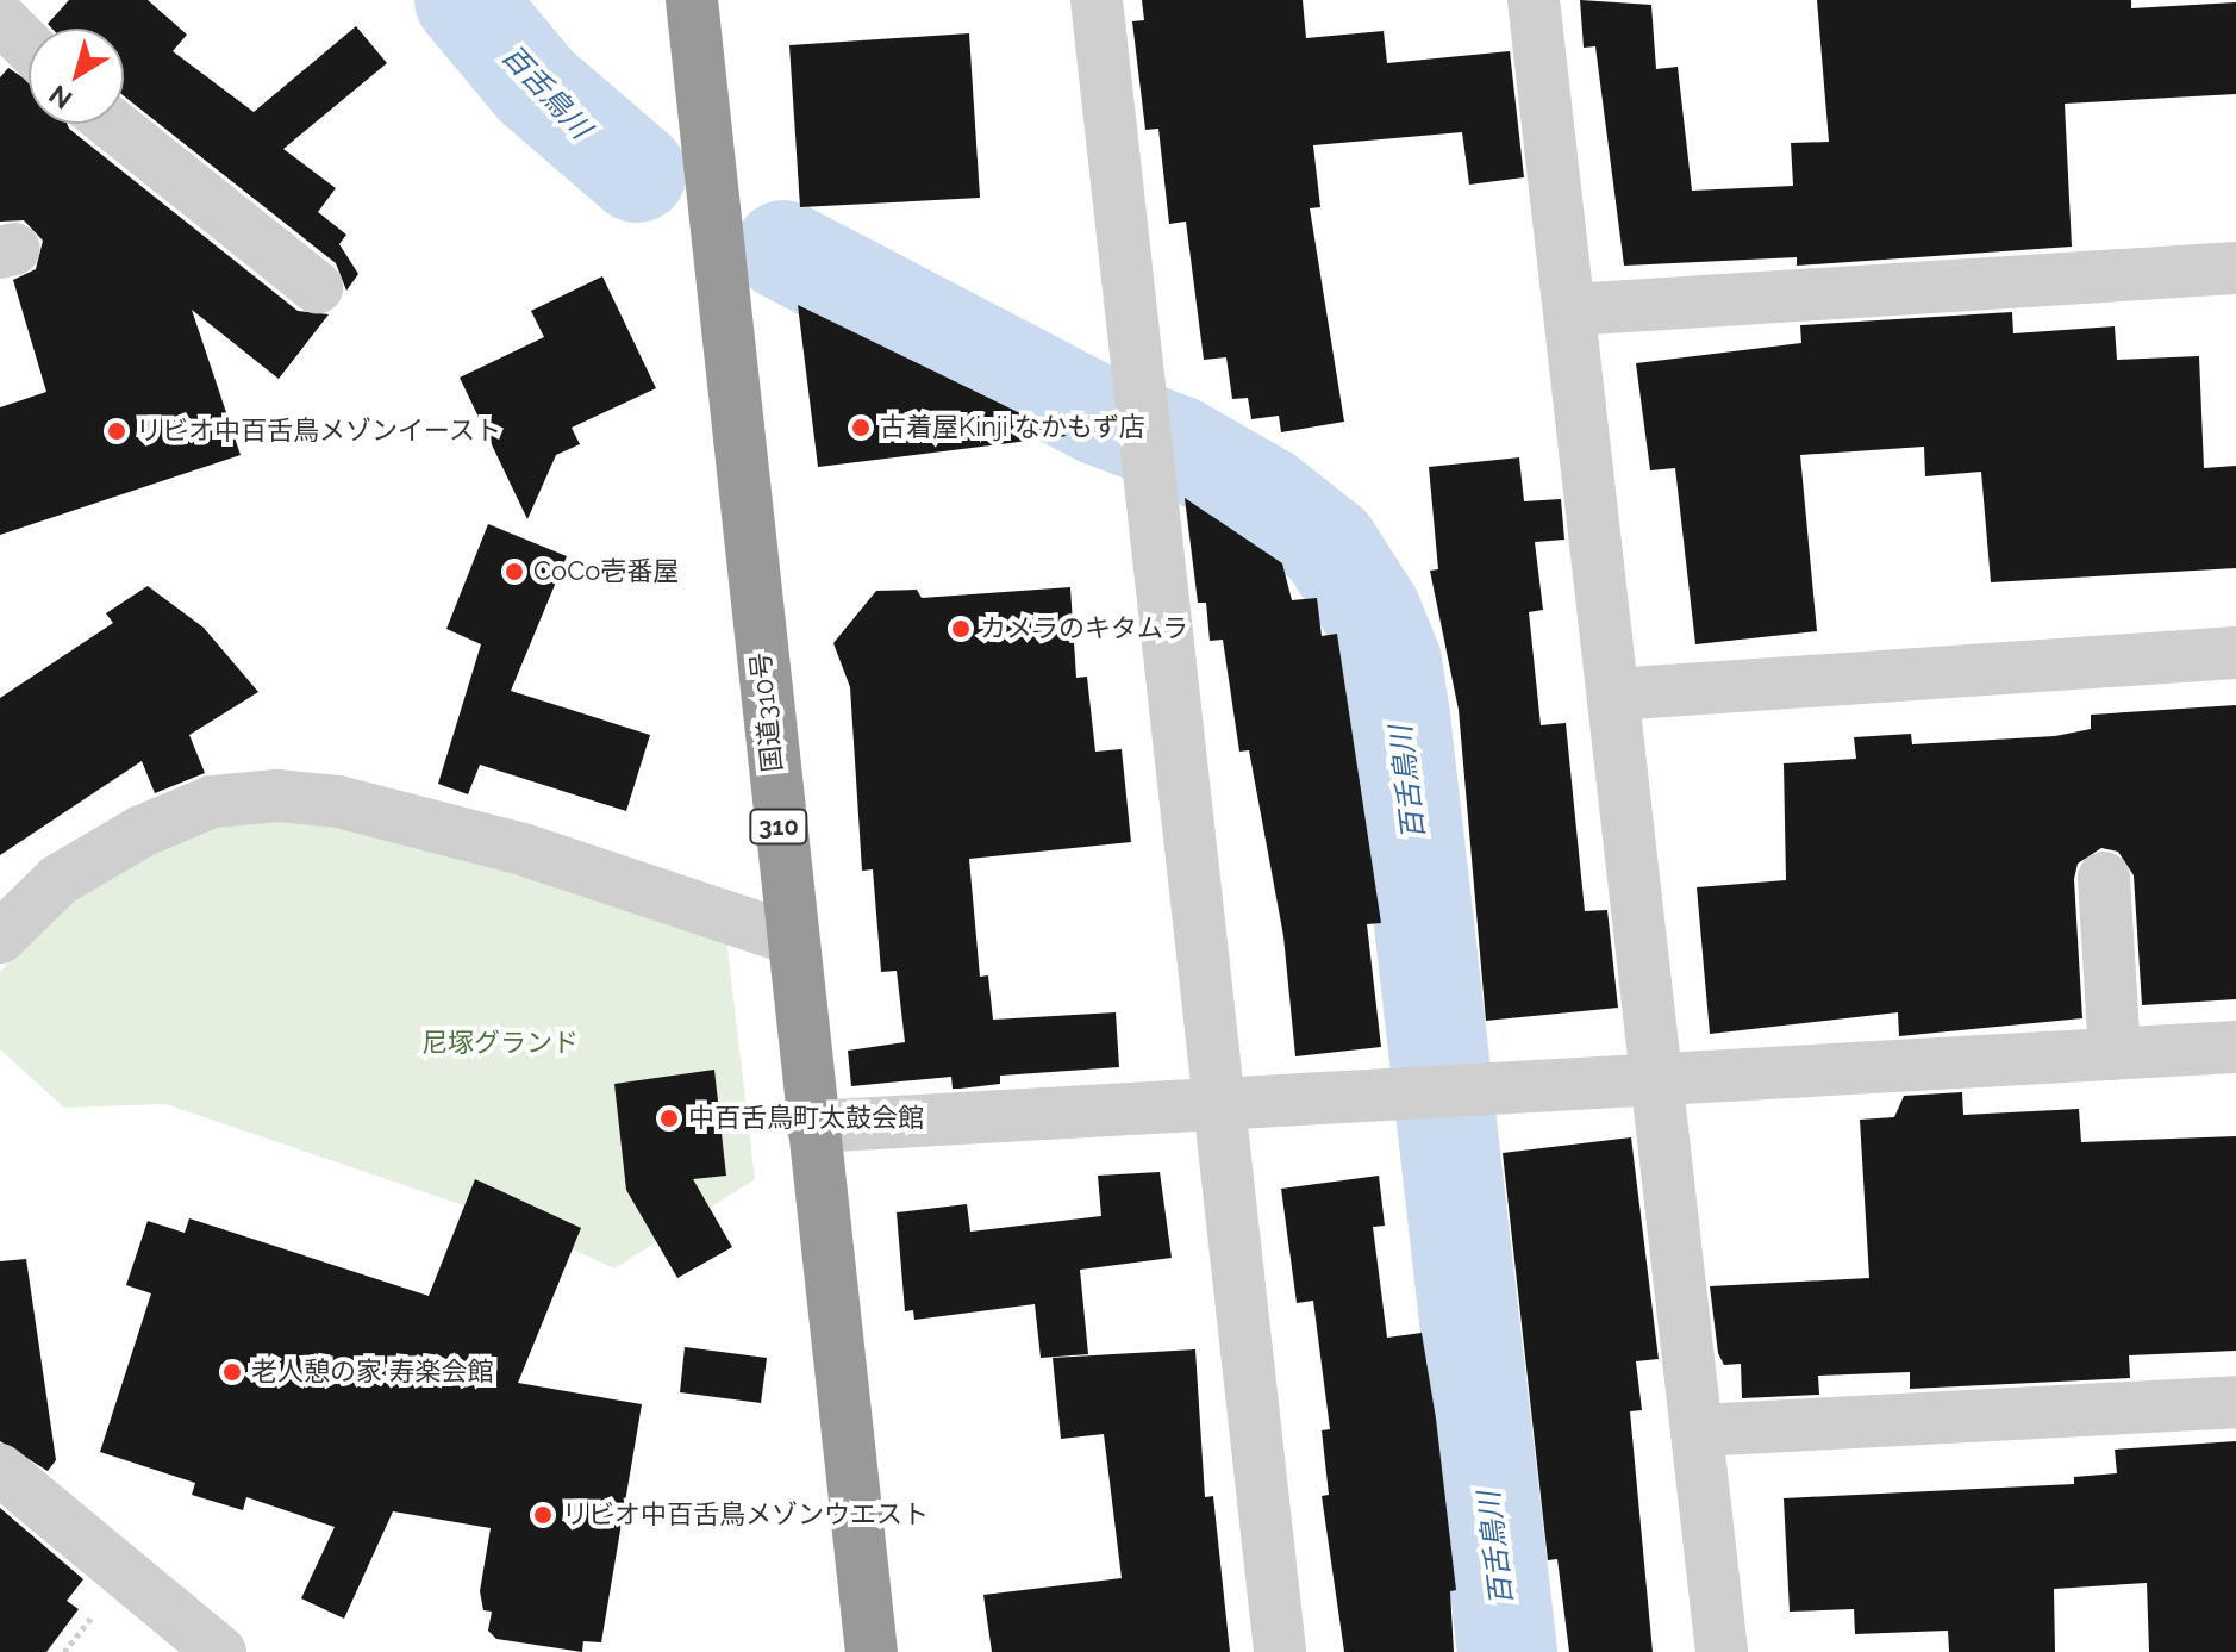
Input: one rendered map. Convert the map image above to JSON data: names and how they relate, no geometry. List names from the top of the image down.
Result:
{
  "streets": {
    "highway": ["国道310号", "310"]
  },
  "water": ["百舌鳥川"],
  "parks": ["尼塚グランド"],
  "places": [
    "古着屋Kinji なかもず店",
    "リビオ中百舌鳥メゾンイースト",
    "CoCo壱番屋",
    "カメラのキタムラ",
    "中百舌鳥町太鼓会館",
    "老人憩の家 寿楽会館",
    "リビオ中百舌鳥メゾンウエスト"
  ],
  "north": "bottom left"
}
